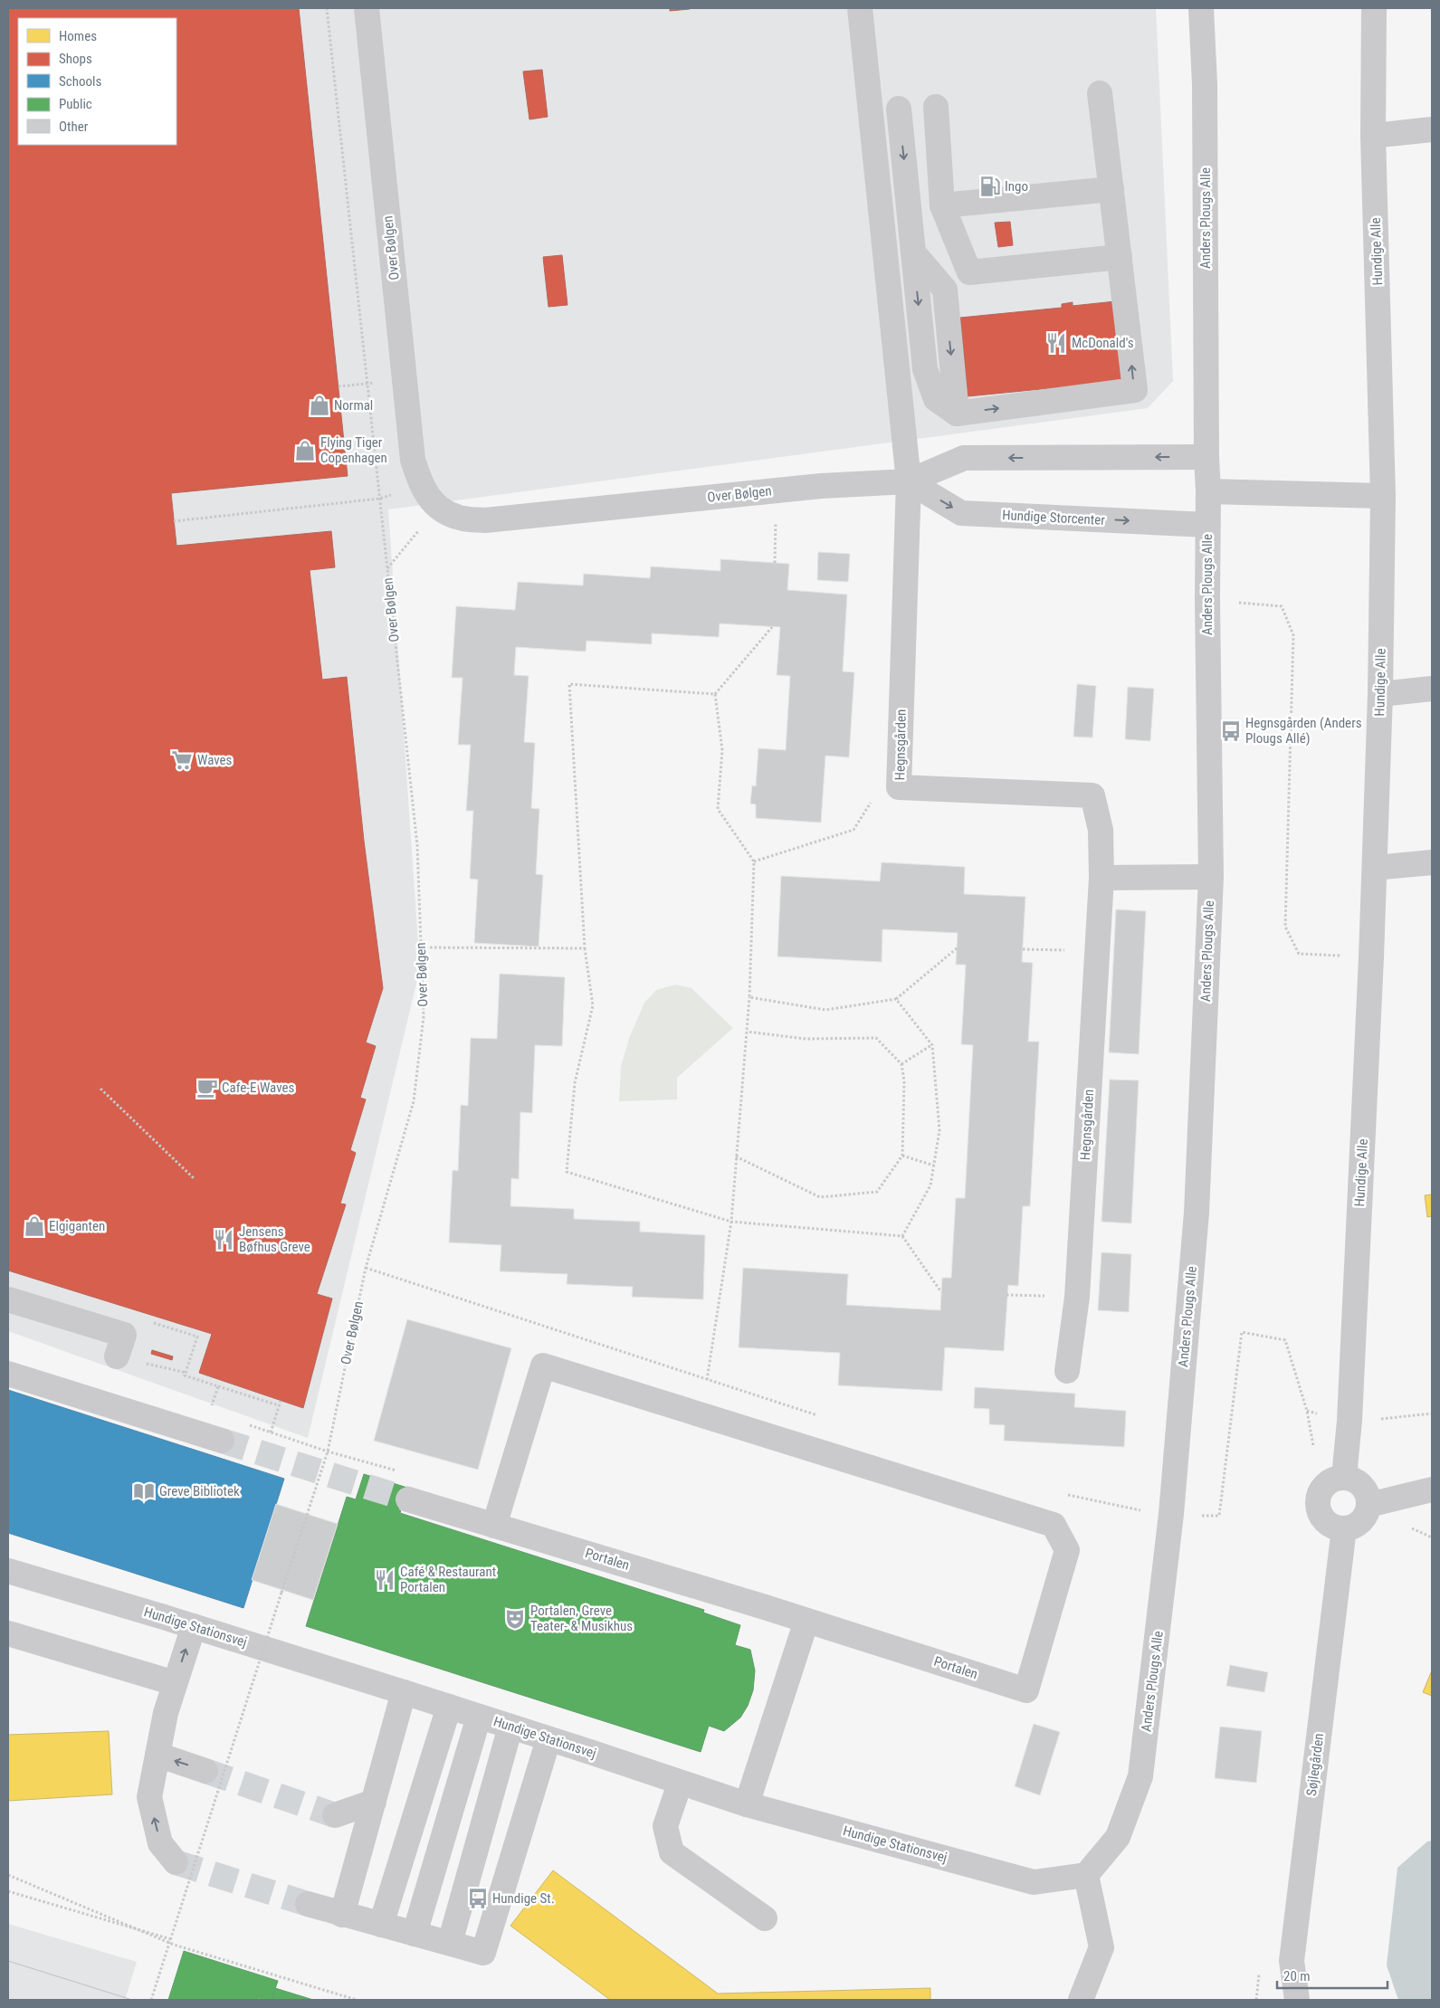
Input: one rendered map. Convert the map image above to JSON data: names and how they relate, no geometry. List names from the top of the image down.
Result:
{
  "streets": {
    "street": [
      "Anders Plougs Alle",
      "Over Bølgen",
      "Hundige Alle",
      "Hundige Storcenter",
      "Hegnsgården",
      "Portalen",
      "Hundige Stationsvej",
      "Søjlegården"
    ]
  },
  "crossings": [
    ["Anders Plougs Alle", "Over Bølgen"],
    ["Anders Plougs Alle", "Hundige Storcenter"],
    ["Anders Plougs Alle", "Hundige Stationsvej"],
    ["Over Bølgen", "Hundige Storcenter"],
    ["Over Bølgen", "Hegnsgården"],
    ["Hundige Alle", "Søjlegården"],
    ["Hundige Storcenter", "Hegnsgården"]
  ],
  "one_way": ["Hundige Storcenter"],
  "places": {
    "fuel station": ["Ingo"],
    "restaurant": ["McDonald's", "Jensens Bøfhus Greve", "Café & Restaurant Portalen"],
    "shop": ["Normal", "Flying Tiger Copenhagen", "Elgiganten"],
    "bus stop": ["Hegnsgården (Anders Plougs Allé)", "Hundige St."],
    "supermarket": ["Waves"],
    "cafe": ["Cafe-E Waves"],
    "library": ["Greve Bibliotek"],
    "theatre": ["Portalen, Greve Teater- & Musikhus"]
  },
  "legend": [
    "Homes",
    "Shops",
    "Schools",
    "Public",
    "Other"
  ],
  "scale_bar": "20 m"
}
